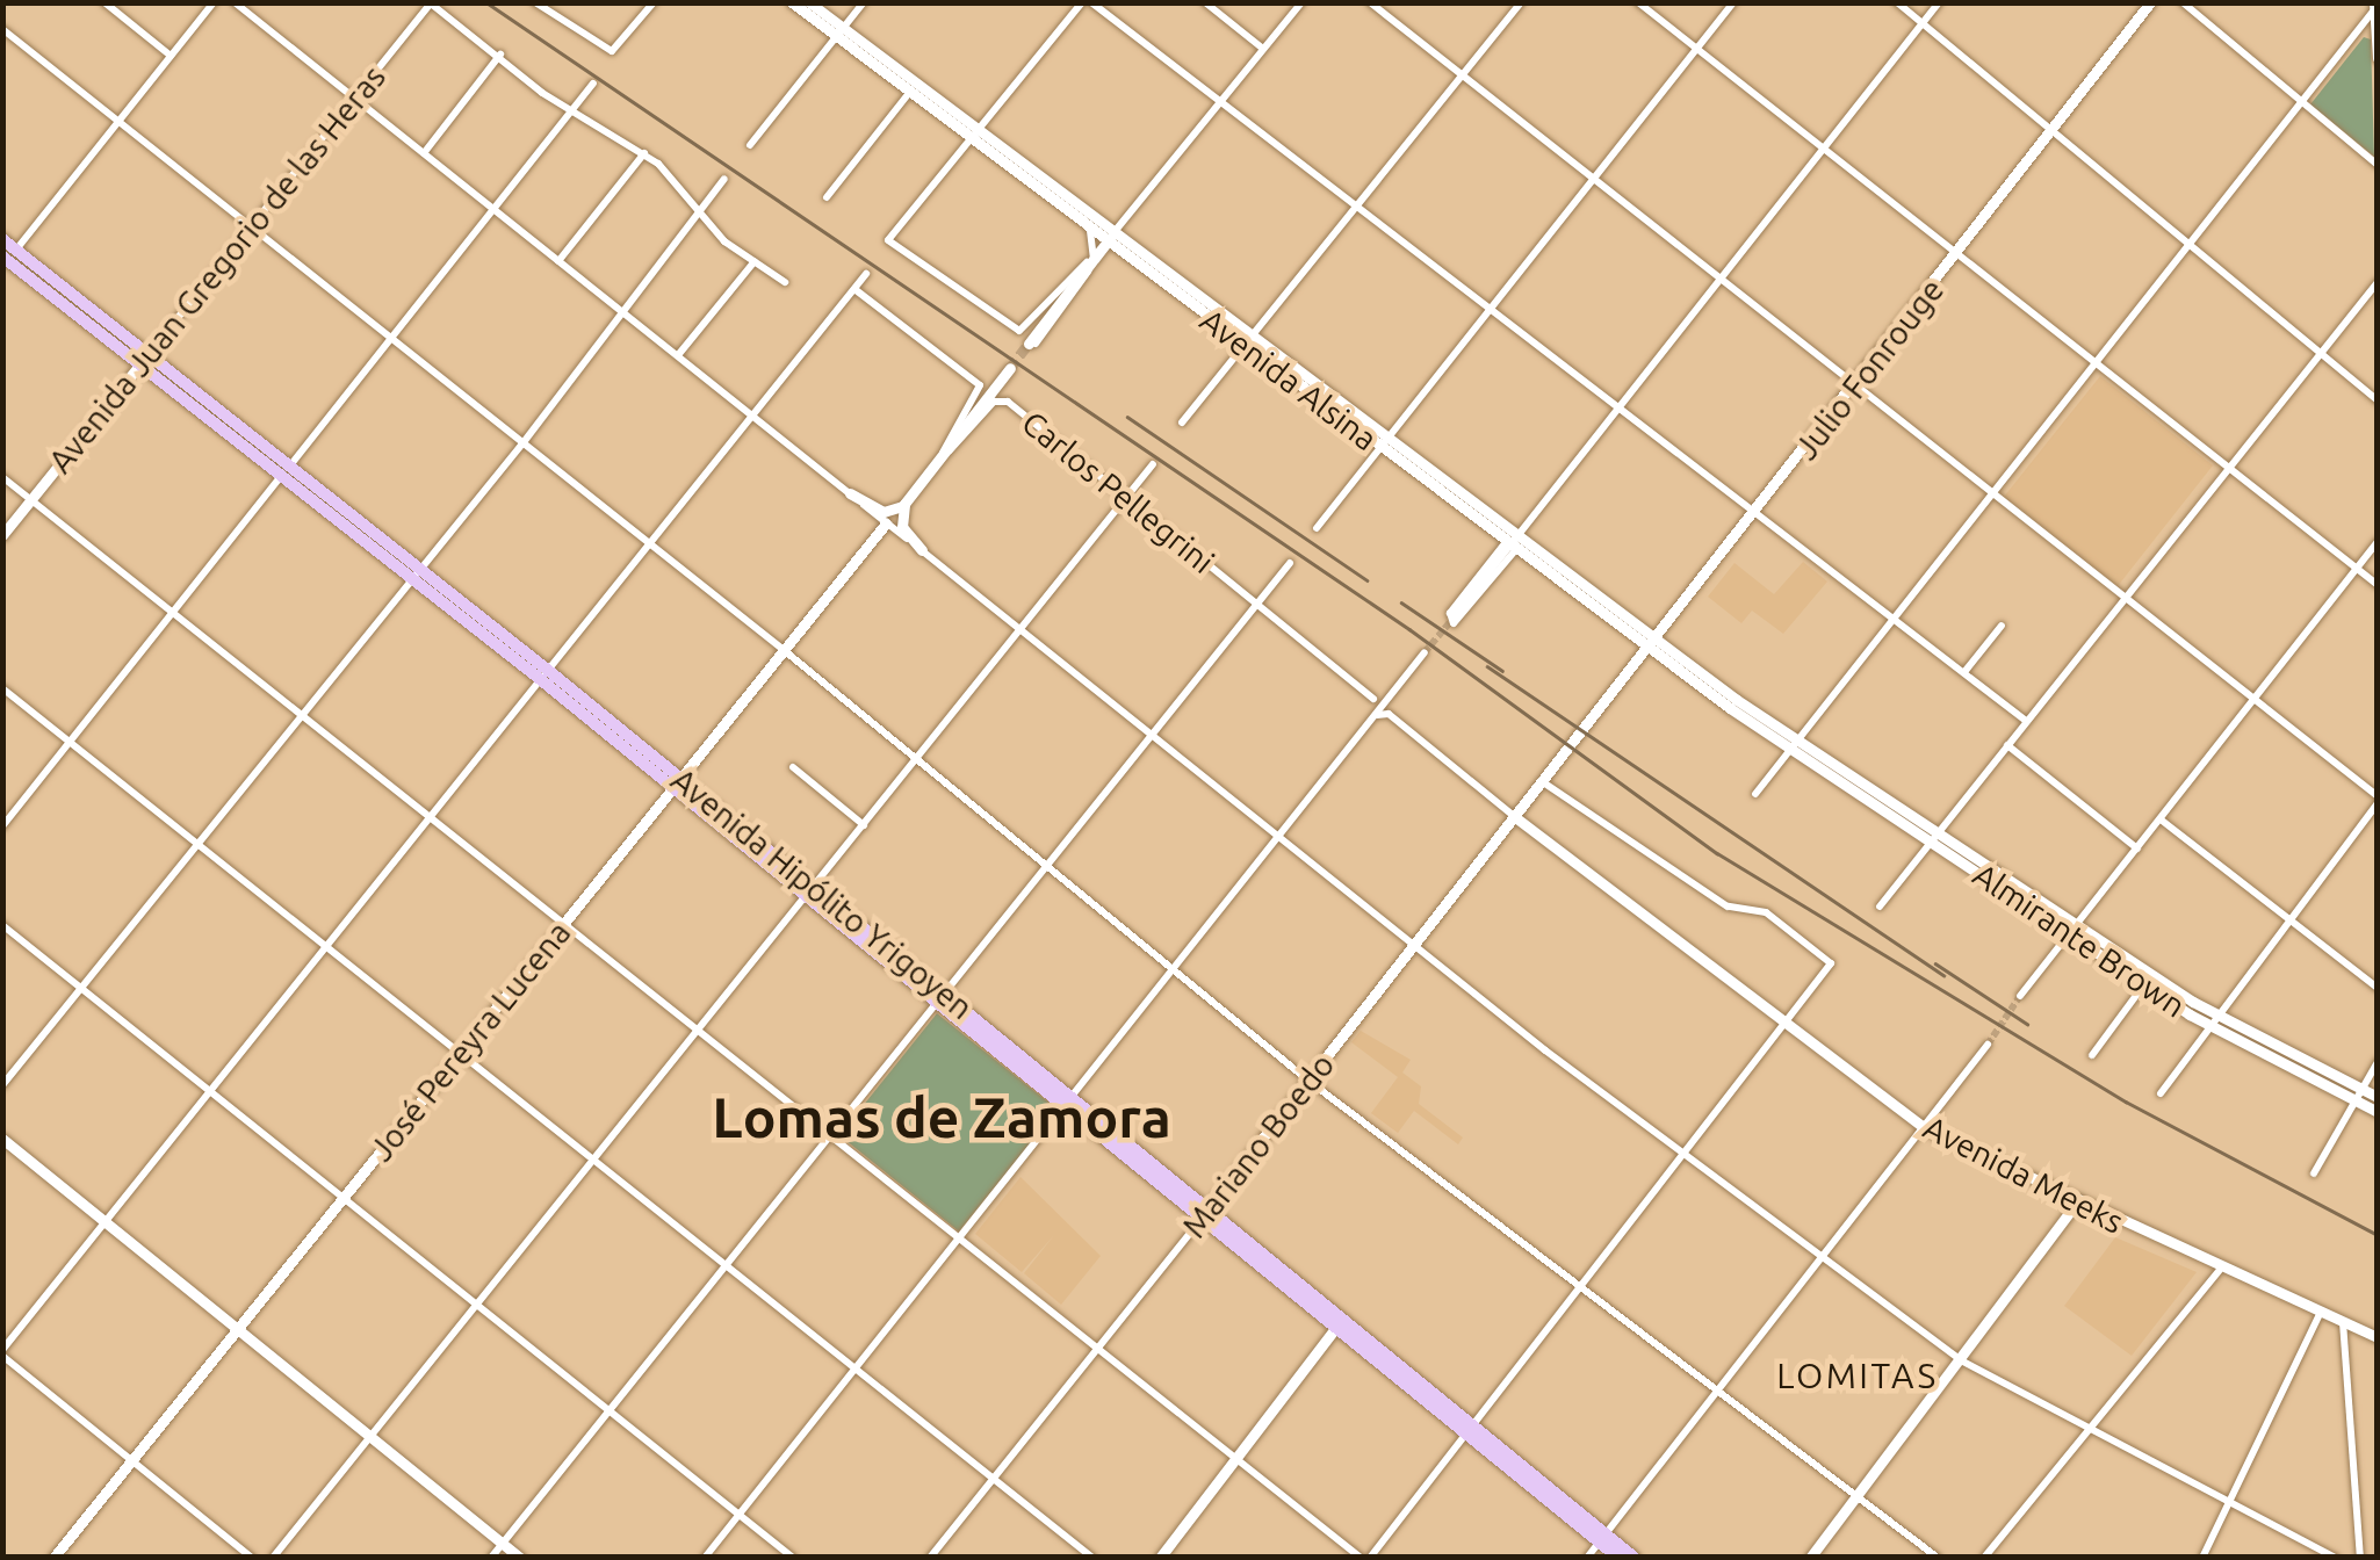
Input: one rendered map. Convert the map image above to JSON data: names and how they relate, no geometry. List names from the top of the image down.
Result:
{
  "streets": {
    "main road": ["Avenida Hipólito Yrigoyen"],
    "street": [
      "Avenida Juan Gregorio de las Heras",
      "Julio Fonrouge",
      "Avenida Alsina",
      "Carlos Pellegrini",
      "Almirante Brown",
      "José Pereyra Lucena",
      "Mariano Boedo",
      "Avenida Meeks"
    ]
  },
  "crossings": [
    ["Avenida Juan Gregorio de las Heras", "Avenida Hipólito Yrigoyen"],
    ["Julio Fonrouge", "Avenida Alsina"],
    ["Julio Fonrouge", "Mariano Boedo"],
    ["Avenida Alsina", "Almirante Brown"],
    ["Avenida Hipólito Yrigoyen", "José Pereyra Lucena"],
    ["Avenida Hipólito Yrigoyen", "Mariano Boedo"],
    ["Mariano Boedo", "Avenida Meeks"]
  ],
  "districts": ["Lomas de Zamora", "LOMITAS"]
}
